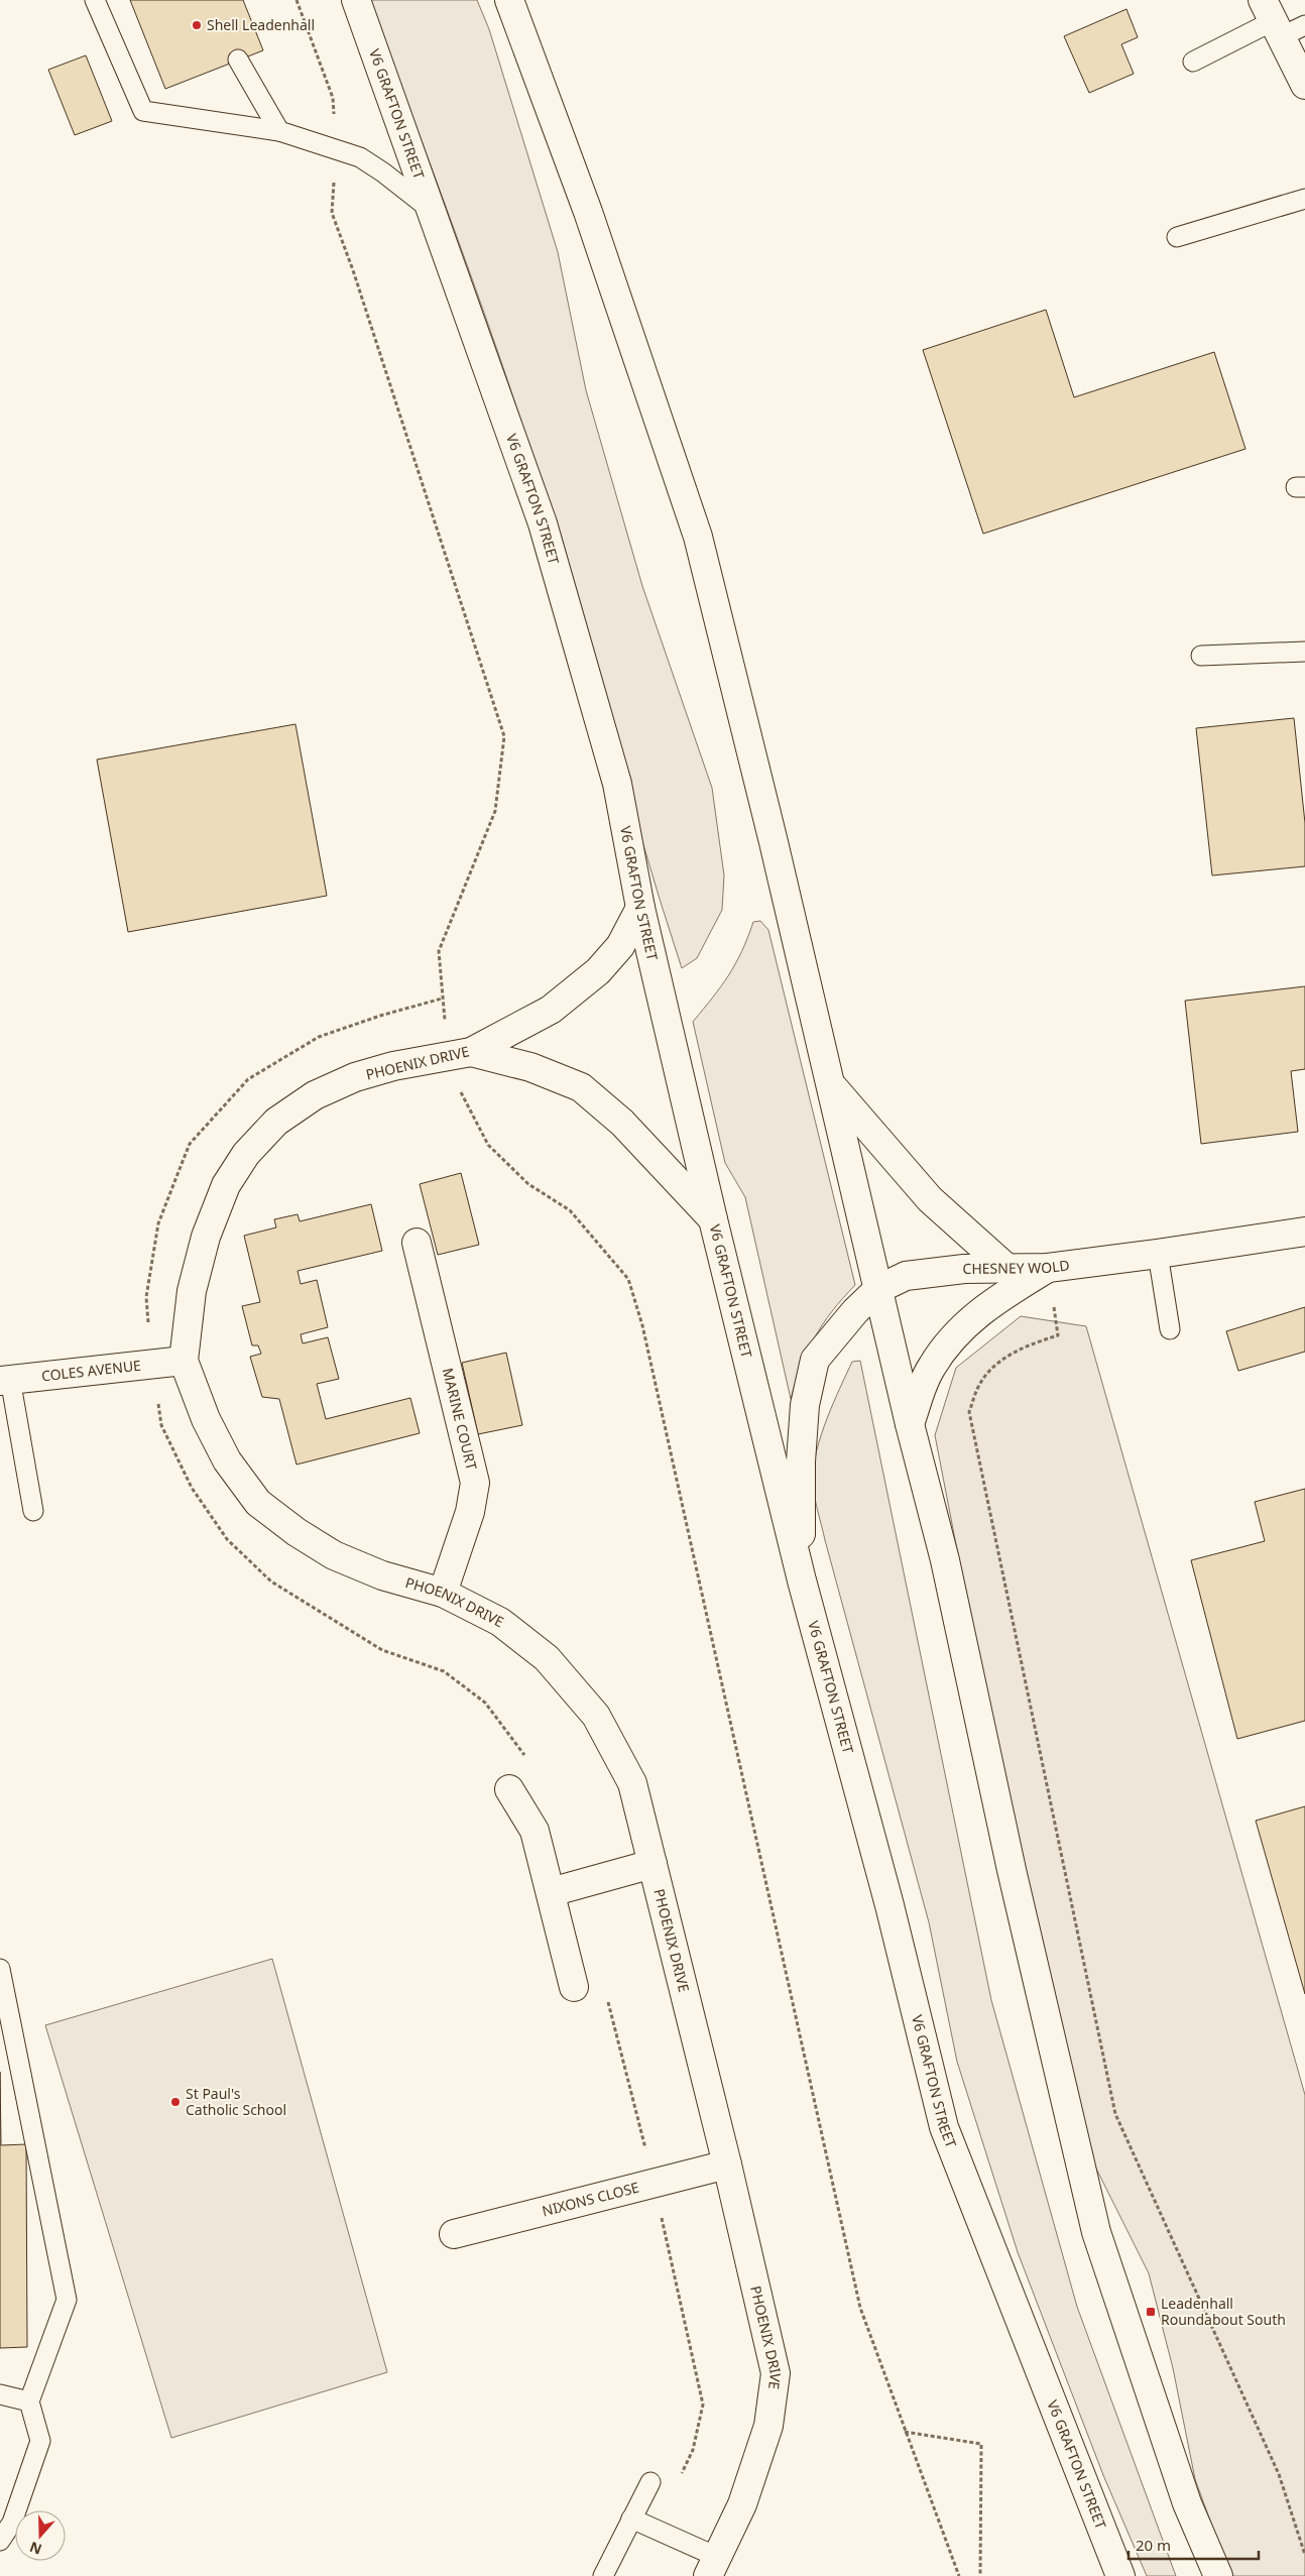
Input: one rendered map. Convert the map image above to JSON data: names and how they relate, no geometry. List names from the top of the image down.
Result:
{
  "streets": {
    "street": [
      "V6 GRAFTON STREET",
      "PHOENIX DRIVE",
      "CHESNEY WOLD",
      "COLES AVENUE",
      "MARINE COURT",
      "NIXONS CLOSE"
    ]
  },
  "crossings": [
    ["V6 GRAFTON STREET", "PHOENIX DRIVE"],
    ["V6 GRAFTON STREET", "CHESNEY WOLD"],
    ["PHOENIX DRIVE", "COLES AVENUE"],
    ["PHOENIX DRIVE", "MARINE COURT"],
    ["PHOENIX DRIVE", "NIXONS CLOSE"]
  ],
  "places": {
    "other": ["Shell Leadenhall", "St Paul's Catholic School"],
    "transit": ["Leadenhall Roundabout South"]
  },
  "scale_bar": "20 m",
  "north": "bottom"
}
